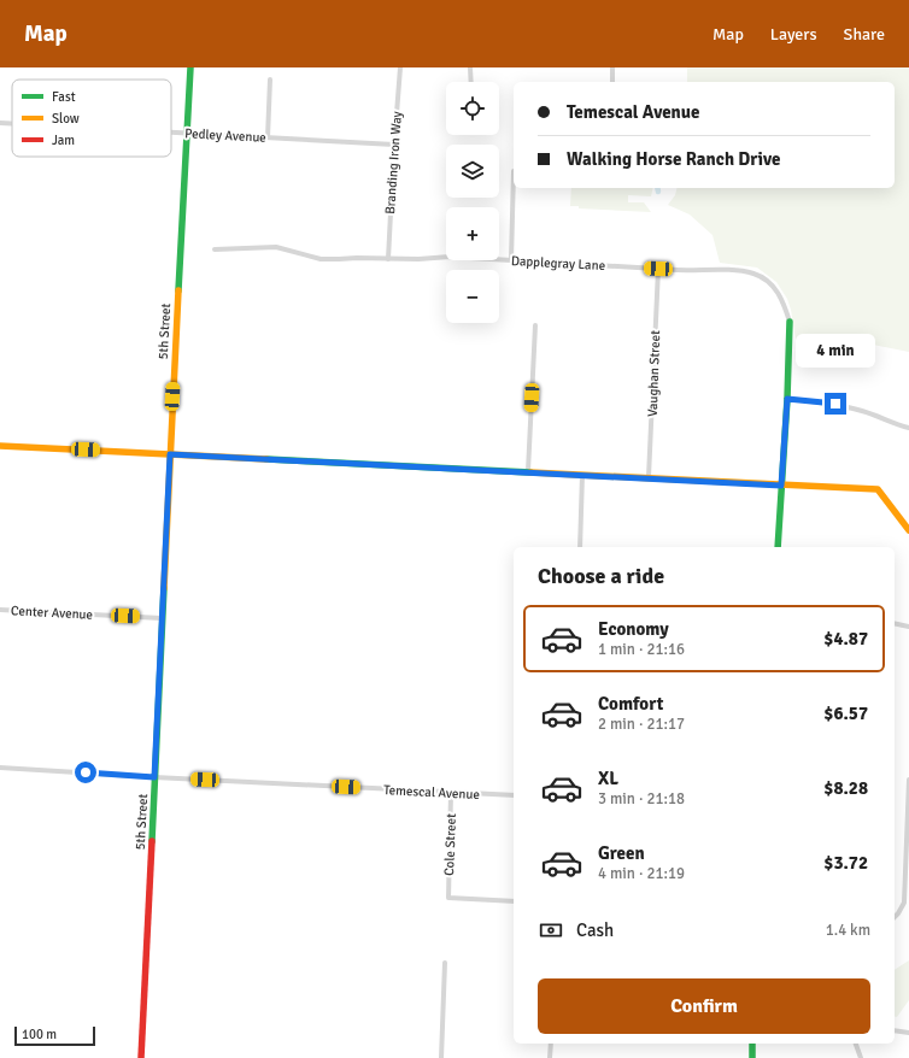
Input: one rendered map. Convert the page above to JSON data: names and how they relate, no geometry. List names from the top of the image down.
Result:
{
  "streets": {
    "street": [
      "Pedley Avenue",
      "Branding Iron Way",
      "Dapplegray Lane",
      "5th Street",
      "Vaughan Street",
      "Center Avenue",
      "Temescal Avenue",
      "Cole Street"
    ]
  },
  "crossings": [
    ["Pedley Avenue", "Branding Iron Way"],
    ["Pedley Avenue", "5th Street"],
    ["Branding Iron Way", "Dapplegray Lane"],
    ["Dapplegray Lane", "Vaughan Street"],
    ["5th Street", "Center Avenue"],
    ["5th Street", "Temescal Avenue"],
    ["Temescal Avenue", "Cole Street"]
  ],
  "legend": ["Fast", "Slow", "Jam"],
  "scale_bar": "100 m",
  "page": {
    "header": "Map",
    "nav": ["Map", "Layers", "Share"],
    "map_buttons": ["+", "−"],
    "banner": ["Temescal Avenue", "Walking Horse Ranch Drive"],
    "bubble": "4 min",
    "heading": "Choose a ride",
    "list": [
      {
        "name": "Economy",
        "note": "1 min · 21:16",
        "value": "$4.87"
      },
      {
        "name": "Comfort",
        "note": "2 min · 21:17",
        "value": "$6.57"
      },
      {
        "name": "XL",
        "note": "3 min · 21:18",
        "value": "$8.28"
      },
      {
        "name": "Green",
        "note": "4 min · 21:19",
        "value": "$3.72"
      }
    ],
    "pay": ["Cash", "1.4 km"],
    "buttons": "Confirm",
    "scale": "100 m"
  }
}
